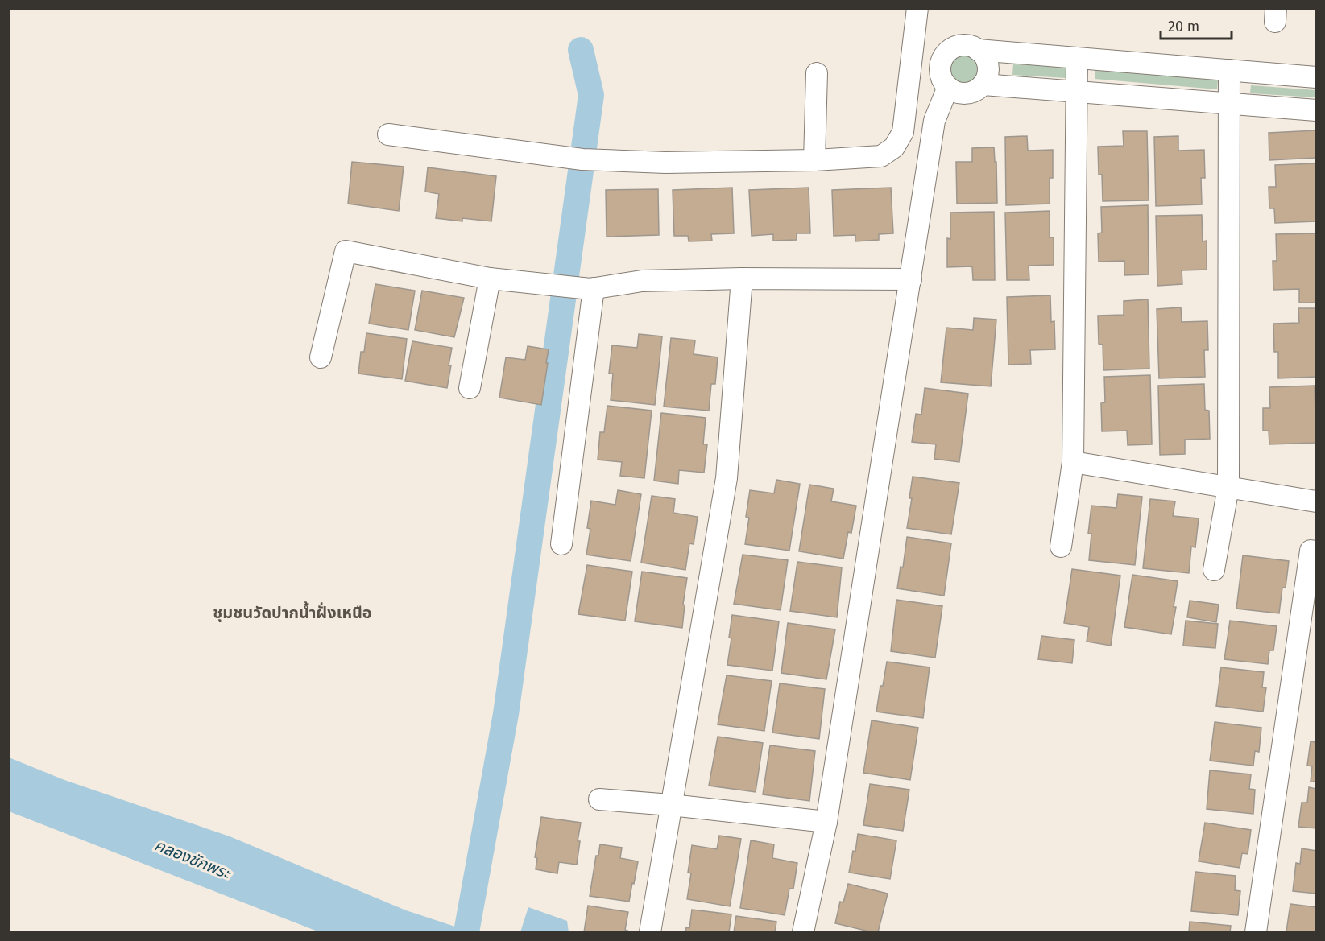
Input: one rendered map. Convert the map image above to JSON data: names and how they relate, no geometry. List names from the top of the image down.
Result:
{
  "districts": ["ชุมชนวัดปากน้ำฝั่งเหนือ"],
  "water": ["คลองชักพระ"],
  "scale_bar": "20 m"
}
